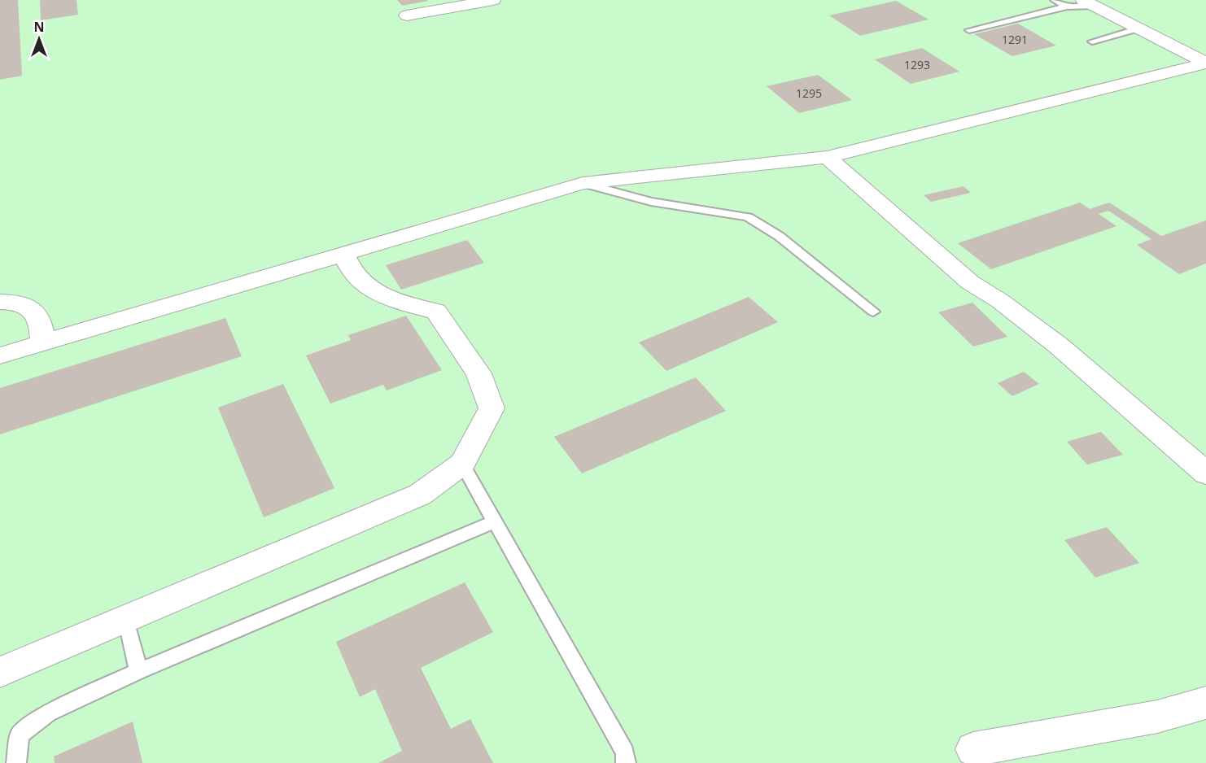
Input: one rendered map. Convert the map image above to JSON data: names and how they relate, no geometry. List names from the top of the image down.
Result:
{
  "house_numbers": ["1291", "1293", "1295"],
  "north": "top"
}
